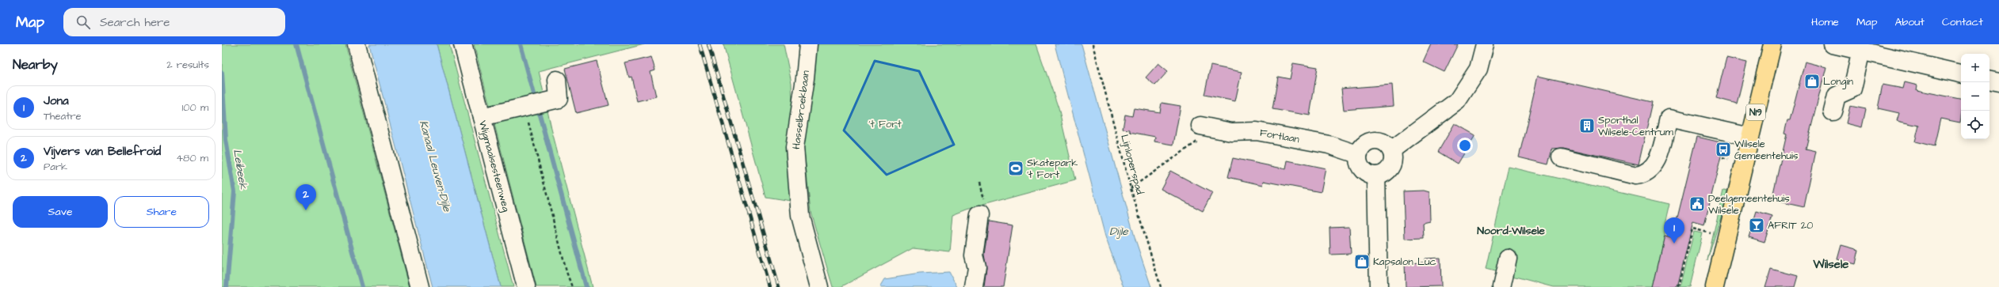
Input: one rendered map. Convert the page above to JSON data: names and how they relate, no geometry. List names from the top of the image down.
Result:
{
  "streets": {
    "main road": ["N19"],
    "street": ["Hasselbroekbaan", "Fortlaan", "Wijgmaalsesteenweg"],
    "path": ["Lijnloperspad"]
  },
  "districts": ["Noord-Wilsele", "Wilsele"],
  "water": ["Kanaal Leuven-Dijle", "Leibeek", "Dijle"],
  "parks": ["'t Fort"],
  "places": {
    "shop": ["Longin", "Kapsalon Luc"],
    "building": ["Sporthal Wilsele-Centrum"],
    "bus stop": ["Wilsele Gemeentehuis"],
    "sports": ["Skatepark 't Fort"],
    "public building": ["Deelgemeentehuis Wilsele"],
    "bar": ["AFRIT 20"]
  },
  "page": {
    "header": "Map",
    "search": "Search here",
    "nav": [
      "Home",
      "Map",
      "About",
      "Contact"
    ],
    "heading": ["Nearby", "2 results"],
    "map_buttons": ["+", "−"],
    "list": [
      {
        "mark": "1",
        "name": "Jona",
        "note": "Theatre",
        "value": "100 m"
      },
      {
        "mark": "2",
        "name": "Vijvers van Bellefroid",
        "note": "Park",
        "value": "480 m"
      }
    ],
    "pins": ["2", "1"],
    "buttons": ["Save", "Share"]
  }
}
